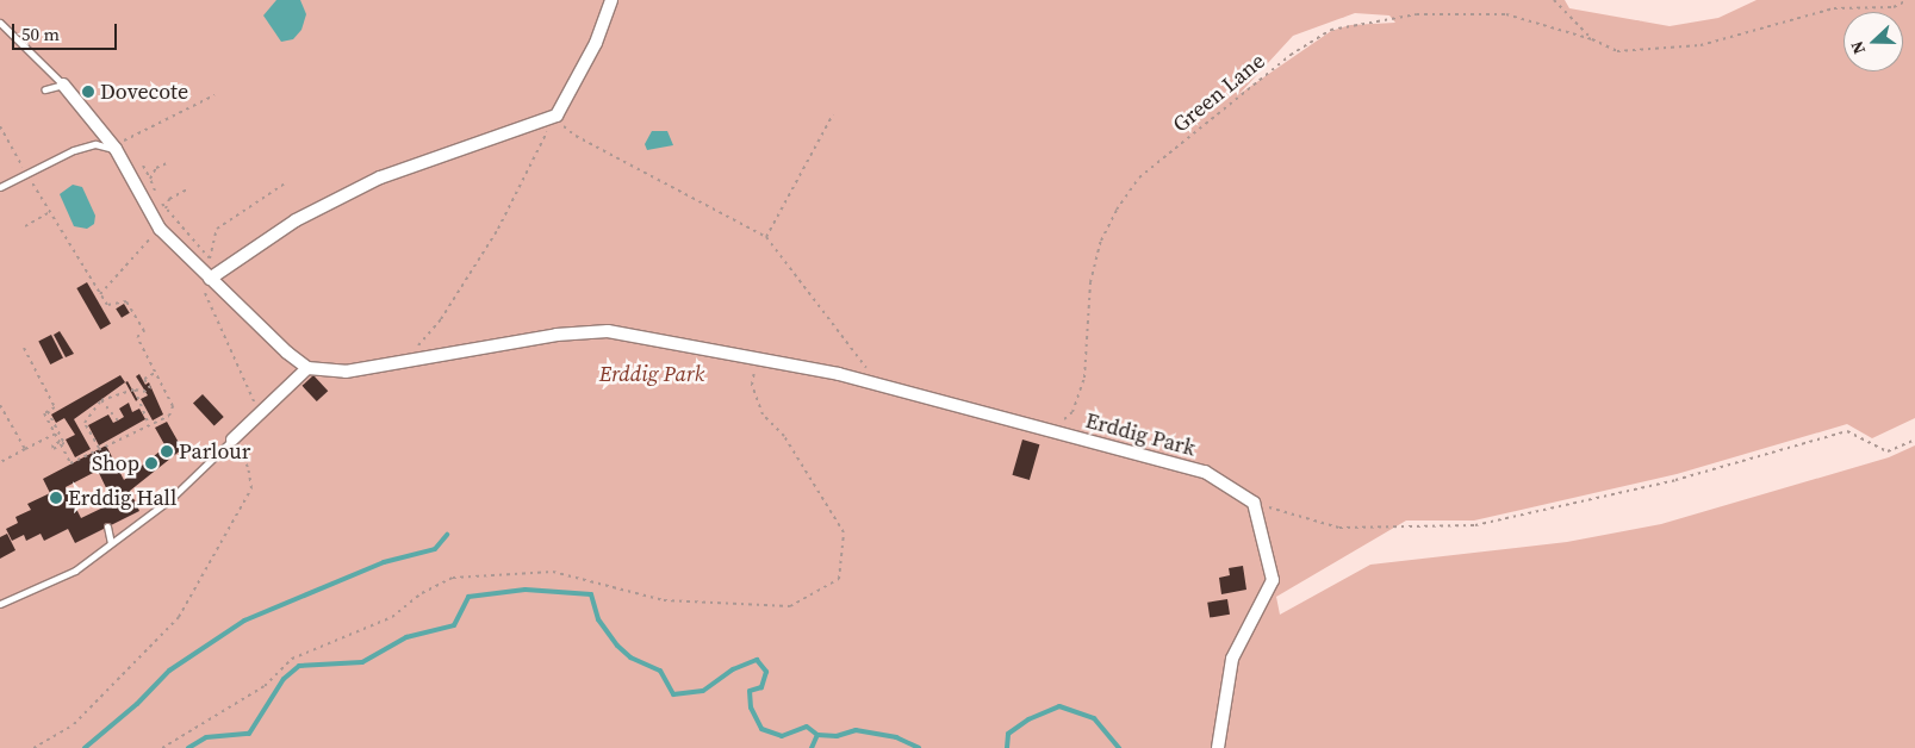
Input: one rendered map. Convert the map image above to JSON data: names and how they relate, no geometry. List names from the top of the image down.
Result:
{
  "streets": {
    "street": ["Erddig Park"],
    "path": ["Green Lane"]
  },
  "crossings": [
    ["Green Lane", "Erddig Park"]
  ],
  "parks": ["Erddig Park"],
  "places": [
    "Dovecote",
    "Parlour",
    "Shop",
    "Erddig Hall"
  ],
  "scale_bar": "50 m",
  "north": "left"
}
